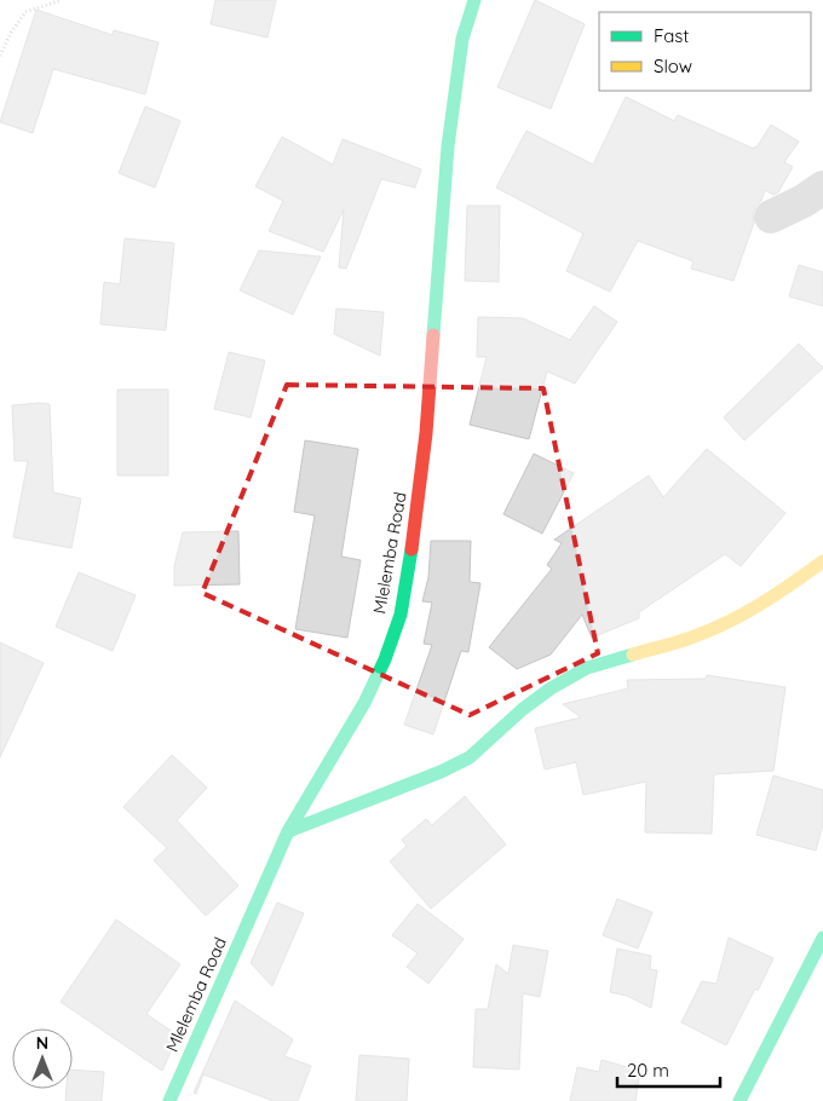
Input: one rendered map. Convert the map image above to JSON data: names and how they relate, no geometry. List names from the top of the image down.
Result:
{
  "streets": {
    "street": ["Mlelemba Road"]
  },
  "legend": ["Fast", "Slow"],
  "scale_bar": "20 m",
  "north": "top"
}
